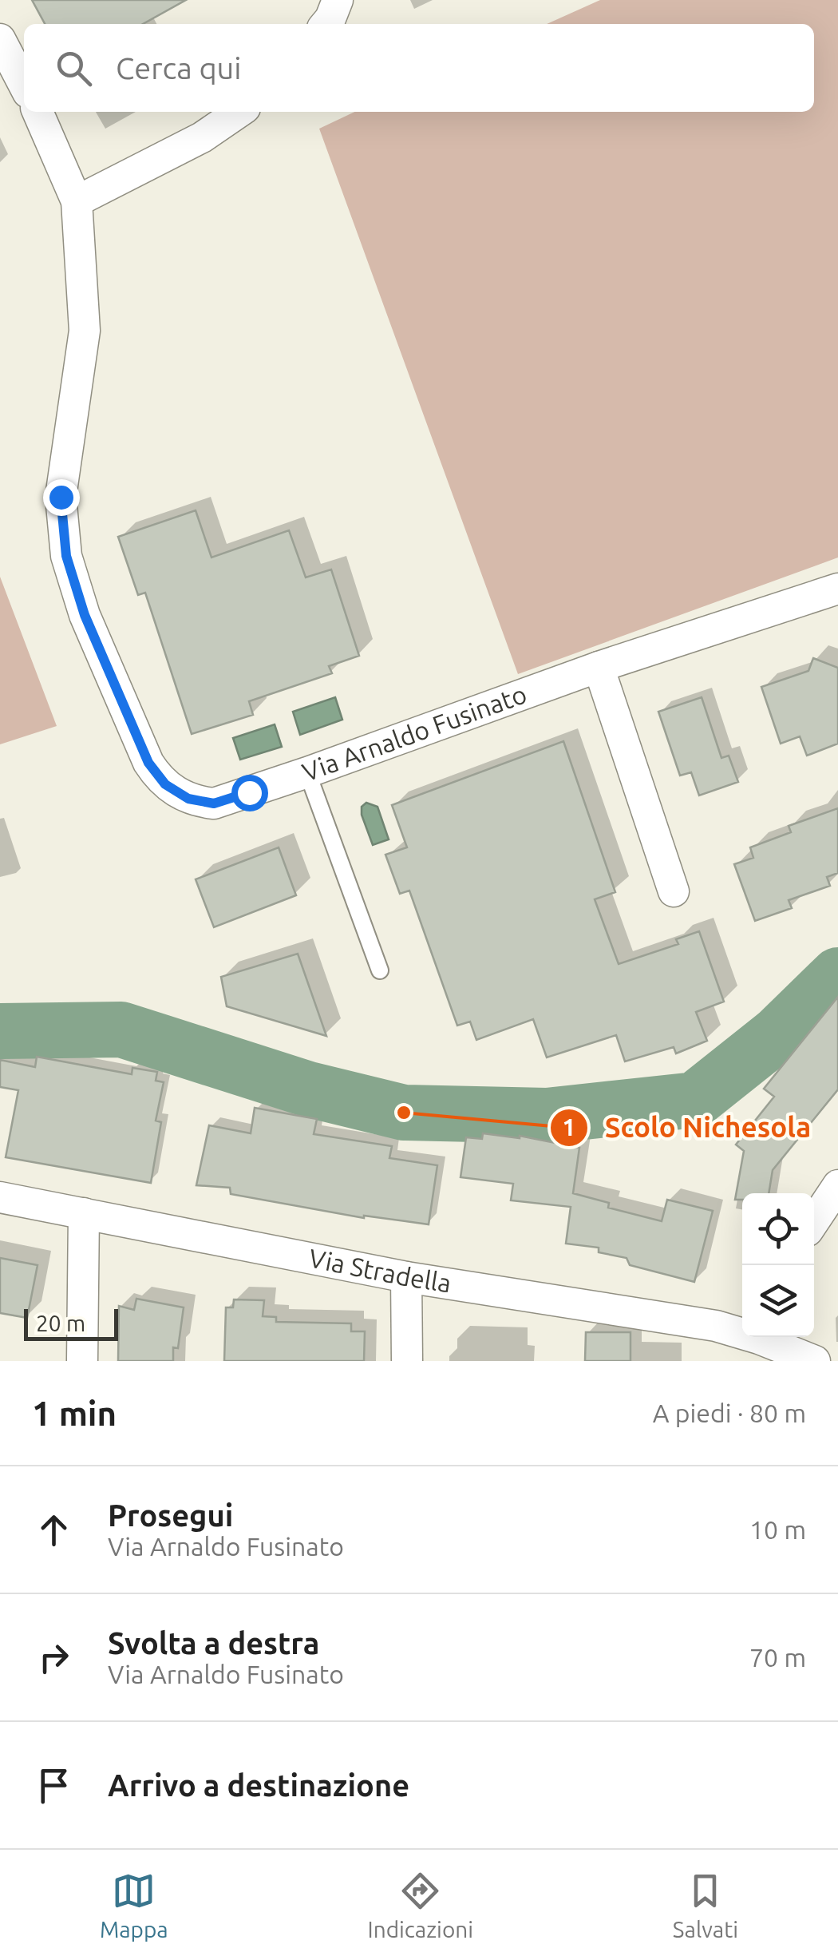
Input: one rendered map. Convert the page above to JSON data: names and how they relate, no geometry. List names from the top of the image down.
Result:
{
  "streets": {
    "street": ["Via Arnaldo Fusinato", "Via Stradella"]
  },
  "places": ["Scolo Nichesola"],
  "scale_bar": "20 m",
  "page": {
    "search": "Cerca qui",
    "scale": "20 m",
    "heading": ["1 min", "A piedi · 80 m"],
    "list": [
      ["Prosegui", "Via Arnaldo Fusinato", "10 m"],
      ["Svolta a destra", "Via Arnaldo Fusinato", "70 m"],
      "Arrivo a destinazione"
    ],
    "nav": ["Mappa", "Indicazioni", "Salvati"]
  }
}
